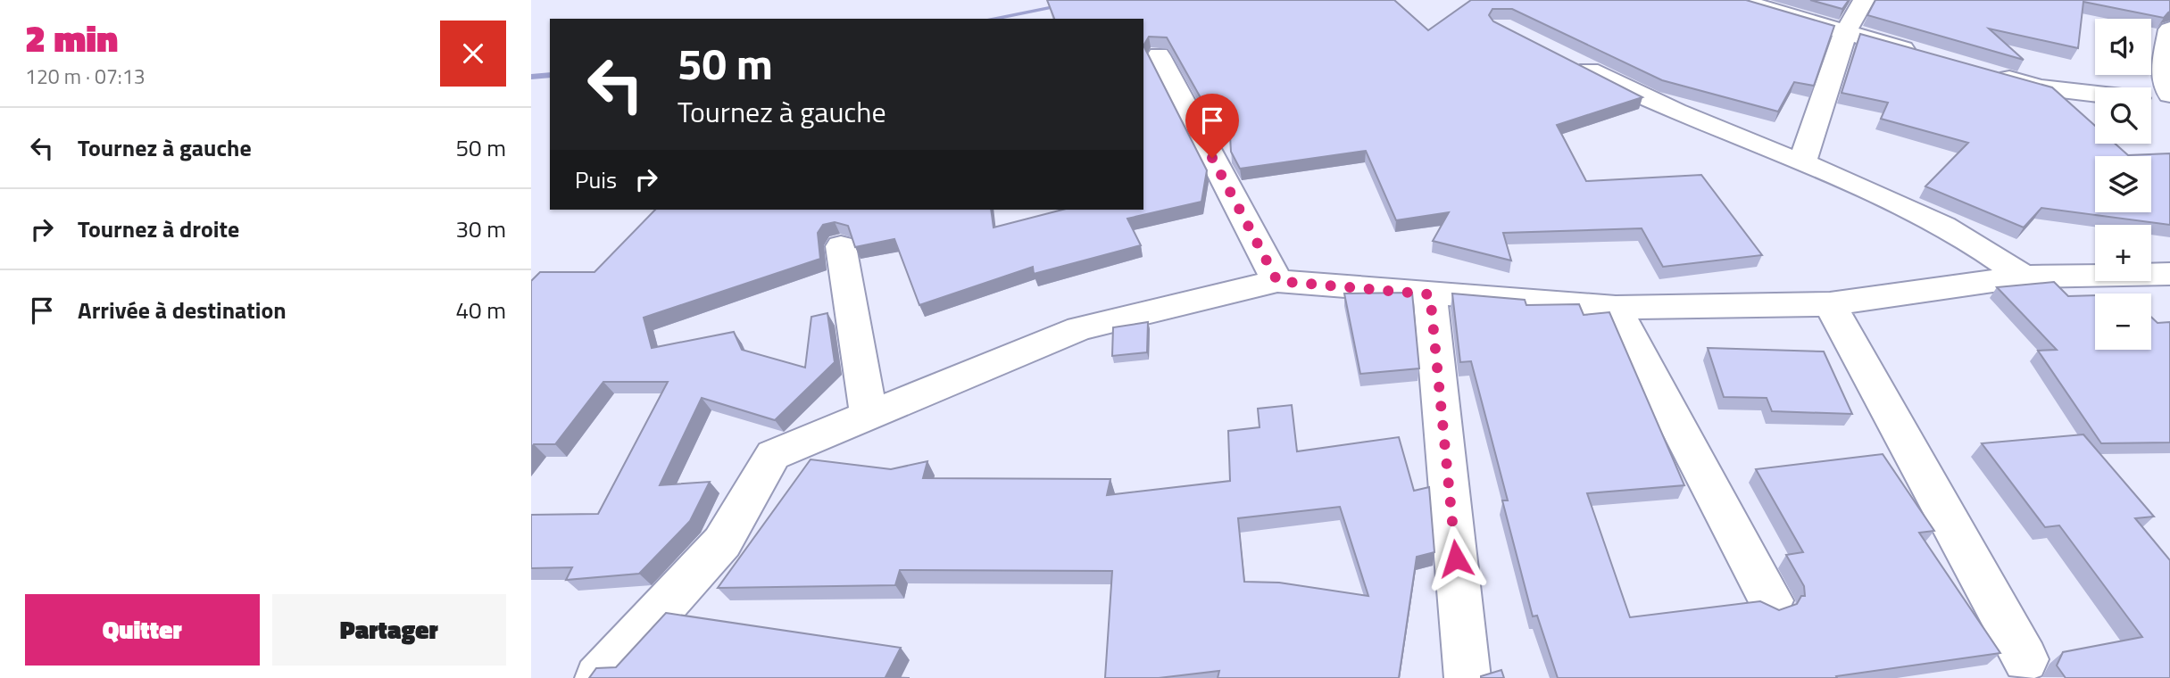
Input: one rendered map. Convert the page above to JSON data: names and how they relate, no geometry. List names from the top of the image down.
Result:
{
  "page": {
    "heading": ["2 min", "120 m · 07:13"],
    "map_buttons": ["+", "−"],
    "turn": ["50 m", "Tournez à gauche"],
    "list": [
      {
        "name": "Tournez à gauche",
        "value": "50 m"
      },
      {
        "name": "Tournez à droite",
        "value": "30 m"
      },
      {
        "name": "Arrivée à destination",
        "value": "40 m"
      }
    ],
    "then": "Puis",
    "buttons": ["Quitter", "Partager"]
  }
}
